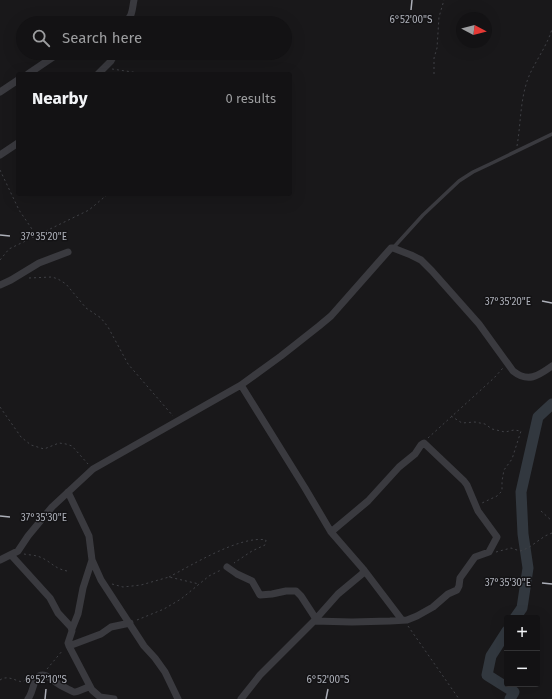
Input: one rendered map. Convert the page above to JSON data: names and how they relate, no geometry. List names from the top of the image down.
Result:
{
  "north": "right",
  "page": {
    "search": "Search here",
    "heading": ["Nearby", "0 results"],
    "map_buttons": ["+", "−"]
  },
  "coordinates": [
    "6°52'00\"S",
    "37°35'20\"E",
    "37°35'30\"E",
    "6°52'10\"S"
  ]
}
